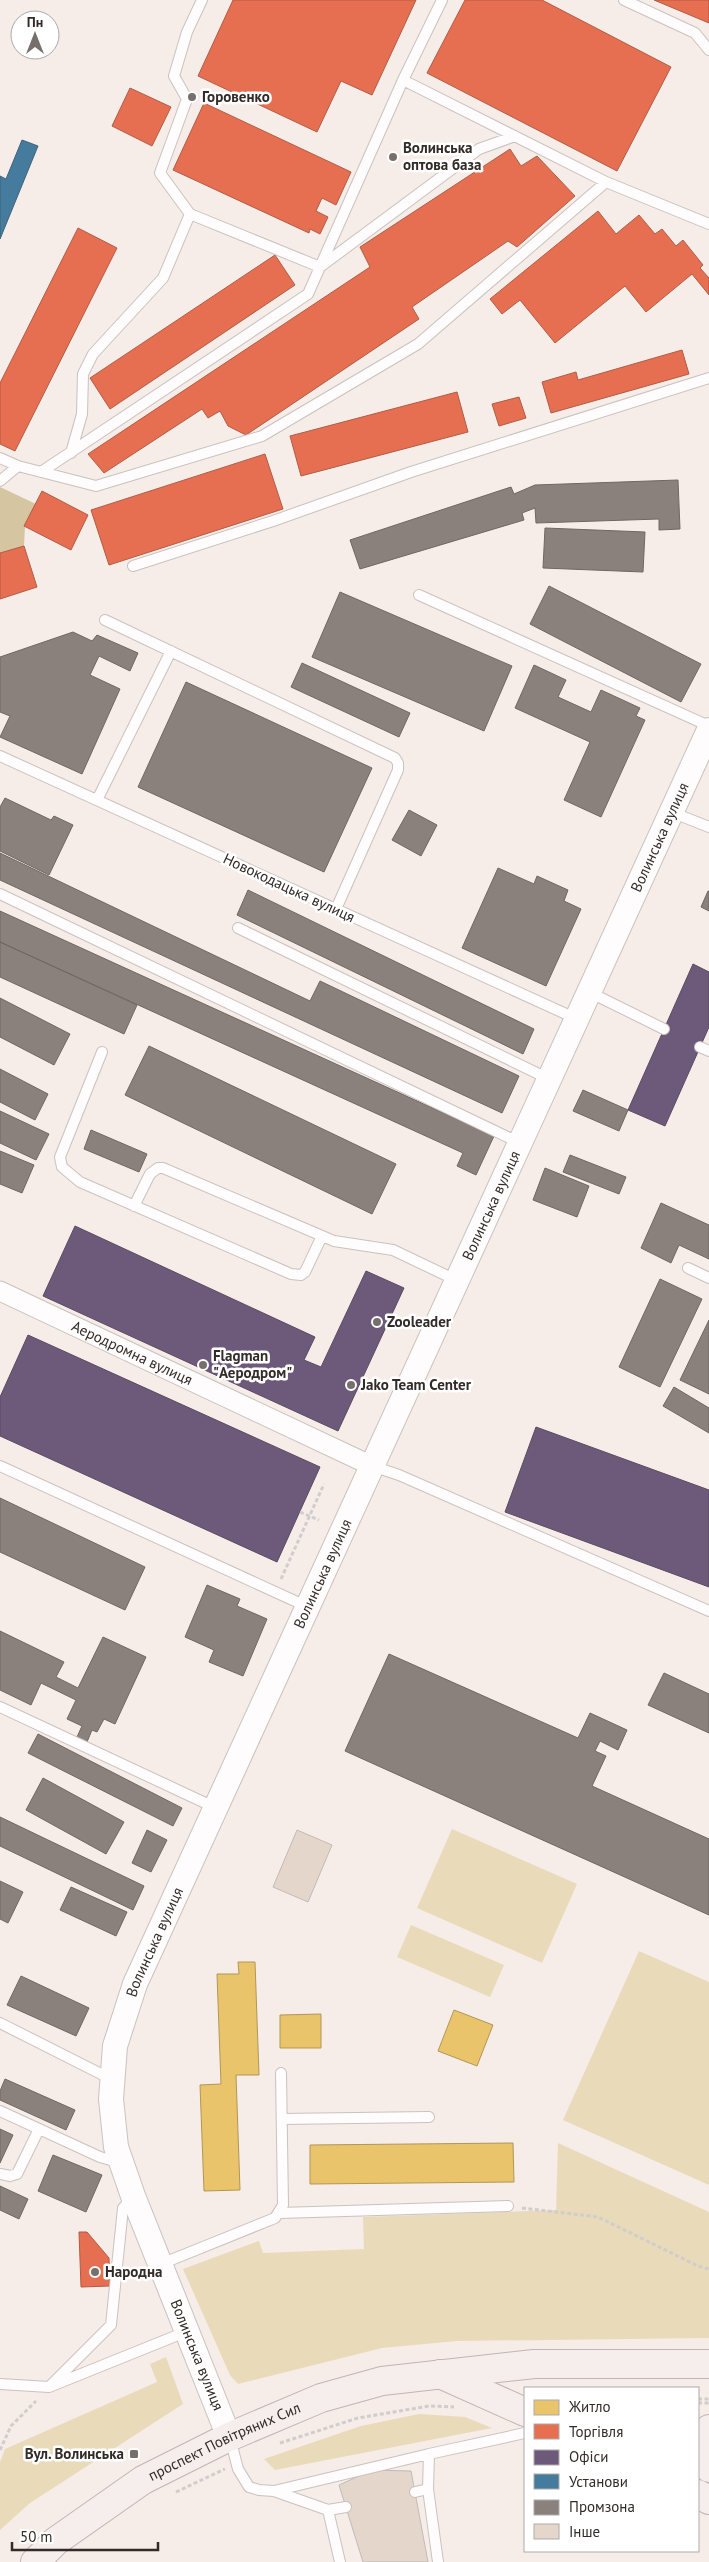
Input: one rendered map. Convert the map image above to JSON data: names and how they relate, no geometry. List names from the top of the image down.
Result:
{
  "streets": {
    "main road": ["проспект Повітряних Сил"],
    "street": ["Волинська вулиця", "Аеродромна вулиця"],
    "lane": ["Новокодацька вулиця"]
  },
  "crossings": [
    ["Волинська вулиця", "Новокодацька вулиця"],
    ["Волинська вулиця", "Аеродромна вулиця"],
    ["Волинська вулиця", "проспект Повітряних Сил"]
  ],
  "places": {
    "other": [
      "Горовенко",
      "Волинська оптова база",
      "Zooleader",
      "Flagman \"Аеродром\"",
      "Jako Team Center",
      "Народна"
    ],
    "transit": ["Вул. Волинська"]
  },
  "legend": [
    "Житло",
    "Торгівля",
    "Офіси",
    "Установи",
    "Промзона",
    "Інше"
  ],
  "scale_bar": "50 m",
  "north": "top"
}
